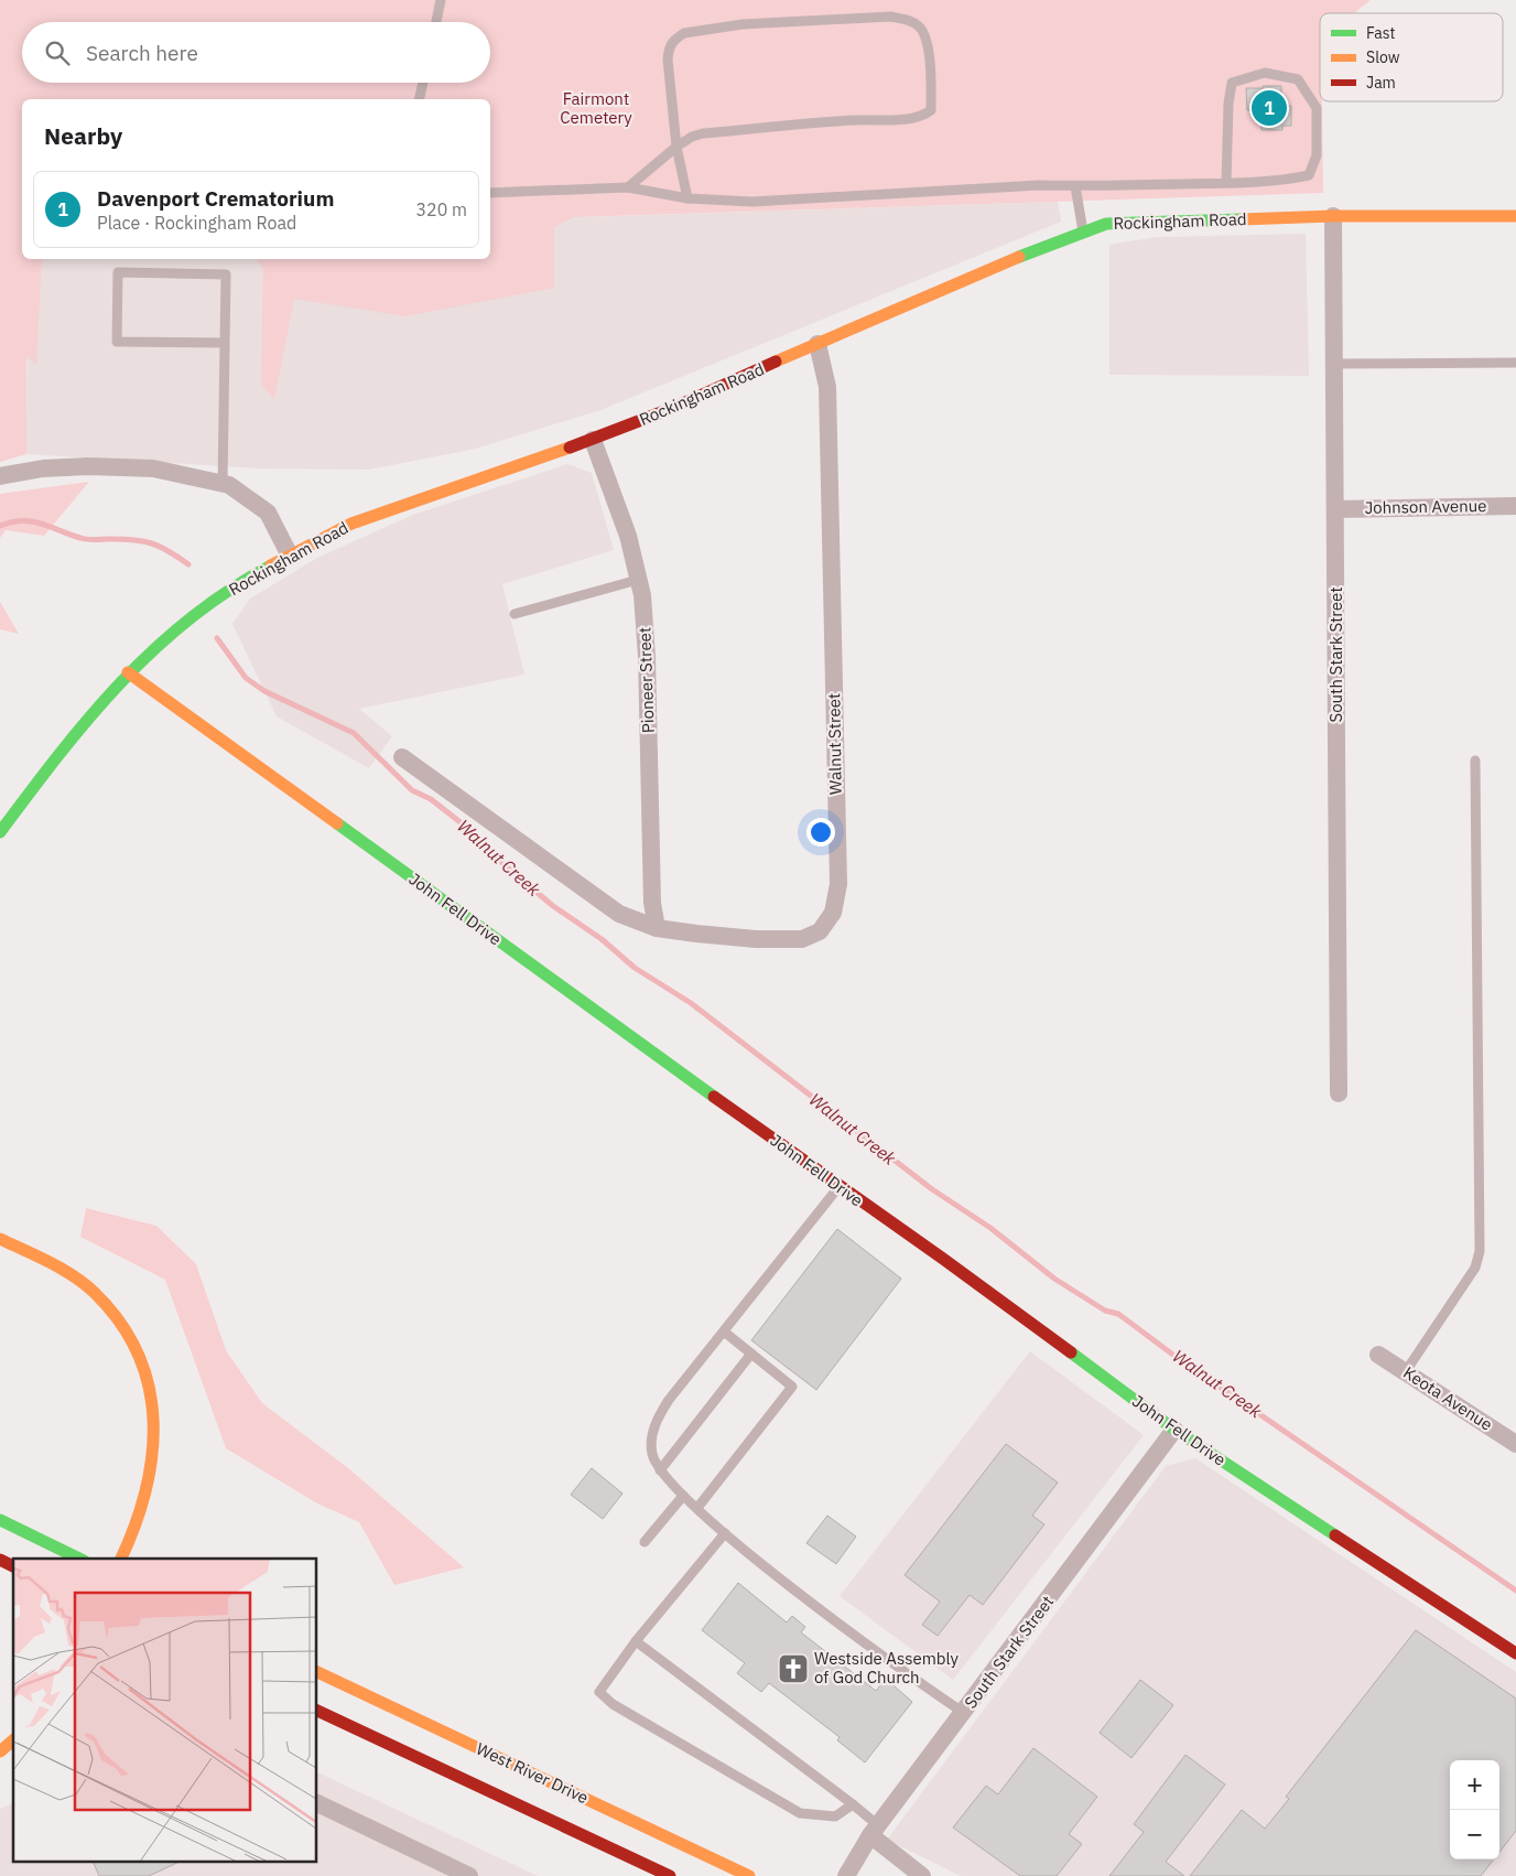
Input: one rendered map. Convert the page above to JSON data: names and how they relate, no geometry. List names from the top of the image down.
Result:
{
  "streets": {
    "street": [
      "Rockingham Road",
      "Johnson Avenue",
      "South Stark Street",
      "Pioneer Street",
      "Walnut Street",
      "John Fell Drive",
      "Keota Avenue",
      "West River Drive"
    ]
  },
  "crossings": [
    ["Rockingham Road", "South Stark Street"],
    ["Rockingham Road", "Pioneer Street"],
    ["Rockingham Road", "Walnut Street"],
    ["Rockingham Road", "John Fell Drive"],
    ["Johnson Avenue", "South Stark Street"],
    ["South Stark Street", "John Fell Drive"],
    ["Pioneer Street", "Walnut Street"]
  ],
  "water": ["Walnut Creek"],
  "parks": ["Fairmont Cemetery"],
  "places": {
    "church": ["Westside Assembly of God Church"]
  },
  "legend": ["Fast", "Slow", "Jam"],
  "page": {
    "search": "Search here",
    "pins": "1",
    "heading": "Nearby",
    "list": [
      {
        "mark": "1",
        "name": "Davenport Crematorium",
        "note": "Place · Rockingham Road",
        "value": "320 m"
      }
    ],
    "map_buttons": ["+", "−"]
  }
}
